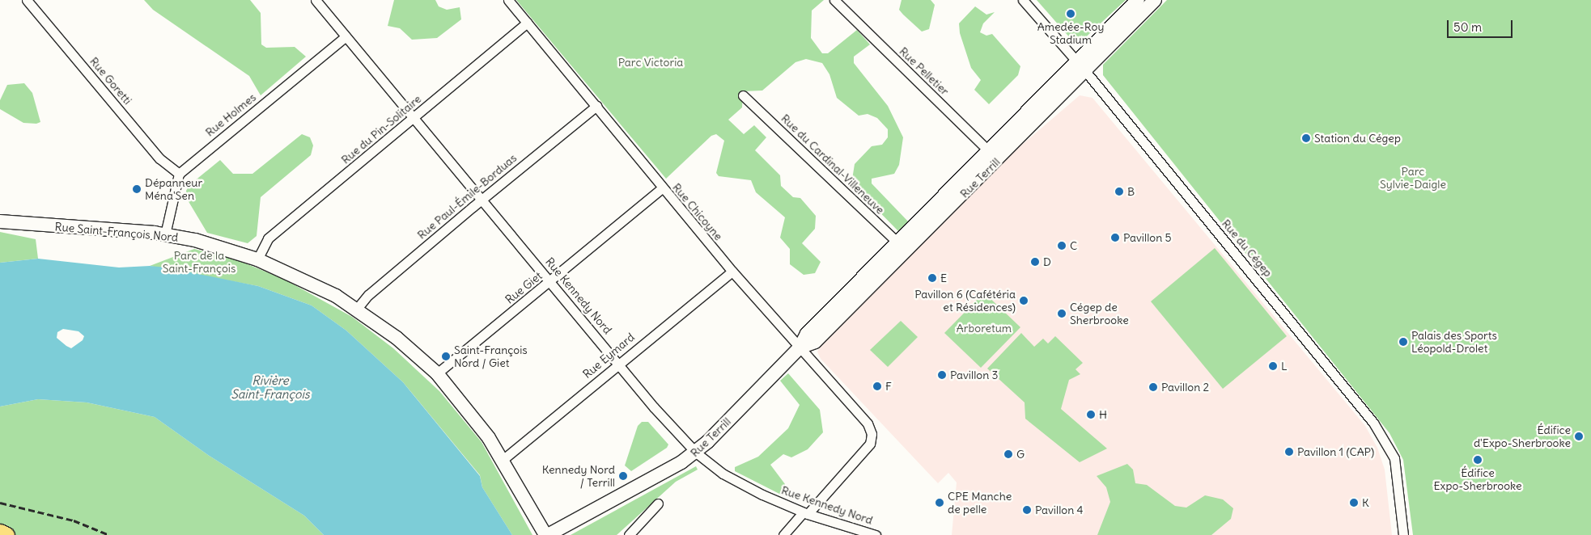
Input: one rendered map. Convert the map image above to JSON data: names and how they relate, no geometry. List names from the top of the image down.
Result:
{
  "streets": {
    "street": [
      "Rue Pelletier",
      "Rue Goretti",
      "Rue Holmes",
      "Rue du Pin-Solitaire",
      "Rue du Cardinal-Villeneuve",
      "Rue Terrill",
      "Rue Paul-Émile-Borduas",
      "Rue Chicoyne",
      "Rue Saint-François Nord",
      "Rue du Cégep",
      "Rue Giet",
      "Rue Kennedy Nord",
      "Rue Eymard"
    ]
  },
  "crossings": [
    ["Rue Pelletier", "Rue Terrill"],
    ["Rue Goretti", "Rue Holmes"],
    ["Rue Holmes", "Rue Kennedy Nord"],
    ["Rue du Pin-Solitaire", "Rue Chicoyne"],
    ["Rue du Pin-Solitaire", "Rue Saint-François Nord"],
    ["Rue du Pin-Solitaire", "Rue Kennedy Nord"],
    ["Rue du Cardinal-Villeneuve", "Rue Terrill"],
    ["Rue Terrill", "Rue Chicoyne"],
    ["Rue Terrill", "Rue Saint-François Nord"],
    ["Rue Terrill", "Rue du Cégep"],
    ["Rue Terrill", "Rue Kennedy Nord"],
    ["Rue Paul-Émile-Borduas", "Rue Chicoyne"],
    ["Rue Paul-Émile-Borduas", "Rue Saint-François Nord"],
    ["Rue Paul-Émile-Borduas", "Rue Kennedy Nord"],
    ["Rue Chicoyne", "Rue Giet"],
    ["Rue Chicoyne", "Rue Kennedy Nord"],
    ["Rue Chicoyne", "Rue Eymard"],
    ["Rue Saint-François Nord", "Rue Giet"],
    ["Rue Saint-François Nord", "Rue Eymard"],
    ["Rue Giet", "Rue Kennedy Nord"],
    ["Rue Kennedy Nord", "Rue Eymard"]
  ],
  "water": ["Rivière Saint-François"],
  "parks": [
    "Parc Victoria",
    "Parc Sylvie-Daigle",
    "Parc de la Saint-François",
    "Arboretum"
  ],
  "places": [
    "Amedée-Roy Stadium",
    "Station du Cégep",
    "Dépanneur Ména'Sen",
    "B",
    "Pavillon 5",
    "C",
    "D",
    "E",
    "Pavillon 6 (Cafétéria et Résidences)",
    "Cégep de Sherbrooke",
    "Palais des Sports Léopold-Drolet",
    "Saint-François Nord / Giet",
    "L",
    "Pavillon 3",
    "F",
    "Pavillon 2",
    "H",
    "Édifice d'Expo-Sherbrooke",
    "Pavillon 1 (CAP)",
    "G",
    "Édifice Expo-Sherbrooke",
    "Kennedy Nord / Terrill",
    "CPE Manche de pelle",
    "K",
    "Pavillon 4"
  ],
  "scale_bar": "50 m"
}
